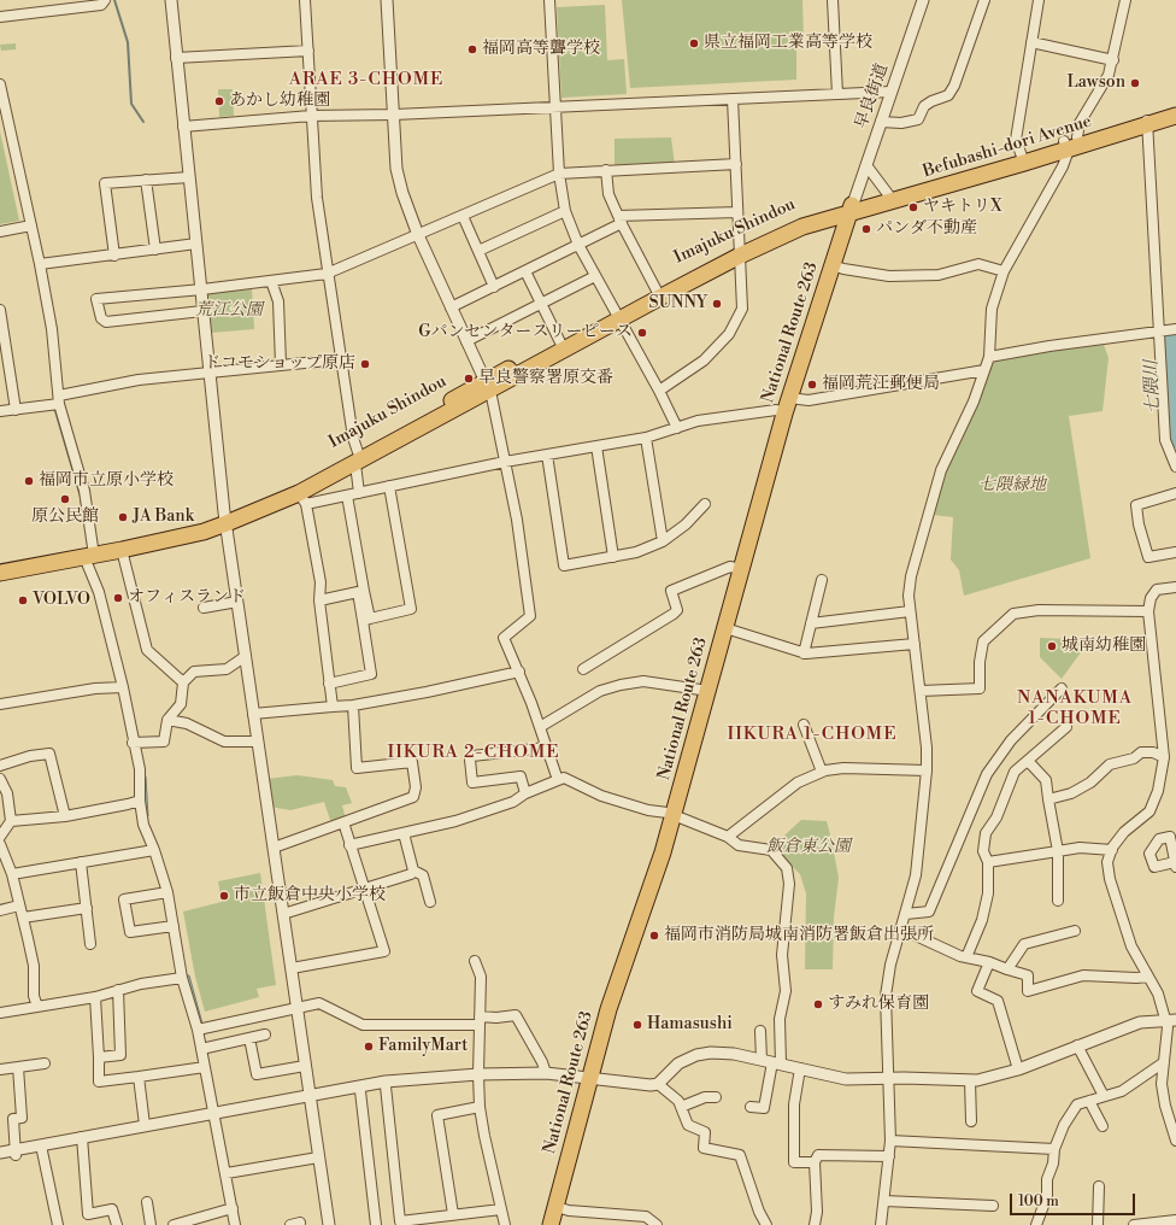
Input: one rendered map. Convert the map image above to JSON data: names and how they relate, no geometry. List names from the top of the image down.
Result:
{
  "streets": {
    "highway": ["Befubashi-dori Avenue", "Imajuku Shindou", "National Route 263"],
    "street": ["早良街道"]
  },
  "crossings": [
    ["早良街道", "Befubashi-dori Avenue"],
    ["早良街道", "Imajuku Shindou"],
    ["早良街道", "National Route 263"],
    ["Befubashi-dori Avenue", "Imajuku Shindou"],
    ["Befubashi-dori Avenue", "National Route 263"],
    ["Imajuku Shindou", "National Route 263"]
  ],
  "districts": [
    "ARAE 3-CHOME",
    "NANAKUMA 1-CHOME",
    "IIKURA 1-CHOME",
    "IIKURA 2-CHOME"
  ],
  "water": ["七隈川"],
  "parks": ["荒江公園", "七隈緑地", "飯倉東公園"],
  "places": [
    "県立福岡工業高等学校",
    "福岡高等聾学校",
    "Lawson",
    "あかし幼稚園",
    "ヤキトリX",
    "パンダ不動産",
    "SUNNY",
    "Gパンセンタースリーピース",
    "ドコモショップ原店",
    "早良警察署原交番",
    "福岡荒江郵便局",
    "福岡市立原小学校",
    "原公民館",
    "JA Bank",
    "オフィスランド",
    "VOLVO",
    "城南幼稚園",
    "市立飯倉中央小学校",
    "福岡市消防局城南消防署飯倉出張所",
    "すみれ保育園",
    "Hamasushi",
    "FamilyMart"
  ],
  "scale_bar": "100 m"
}
